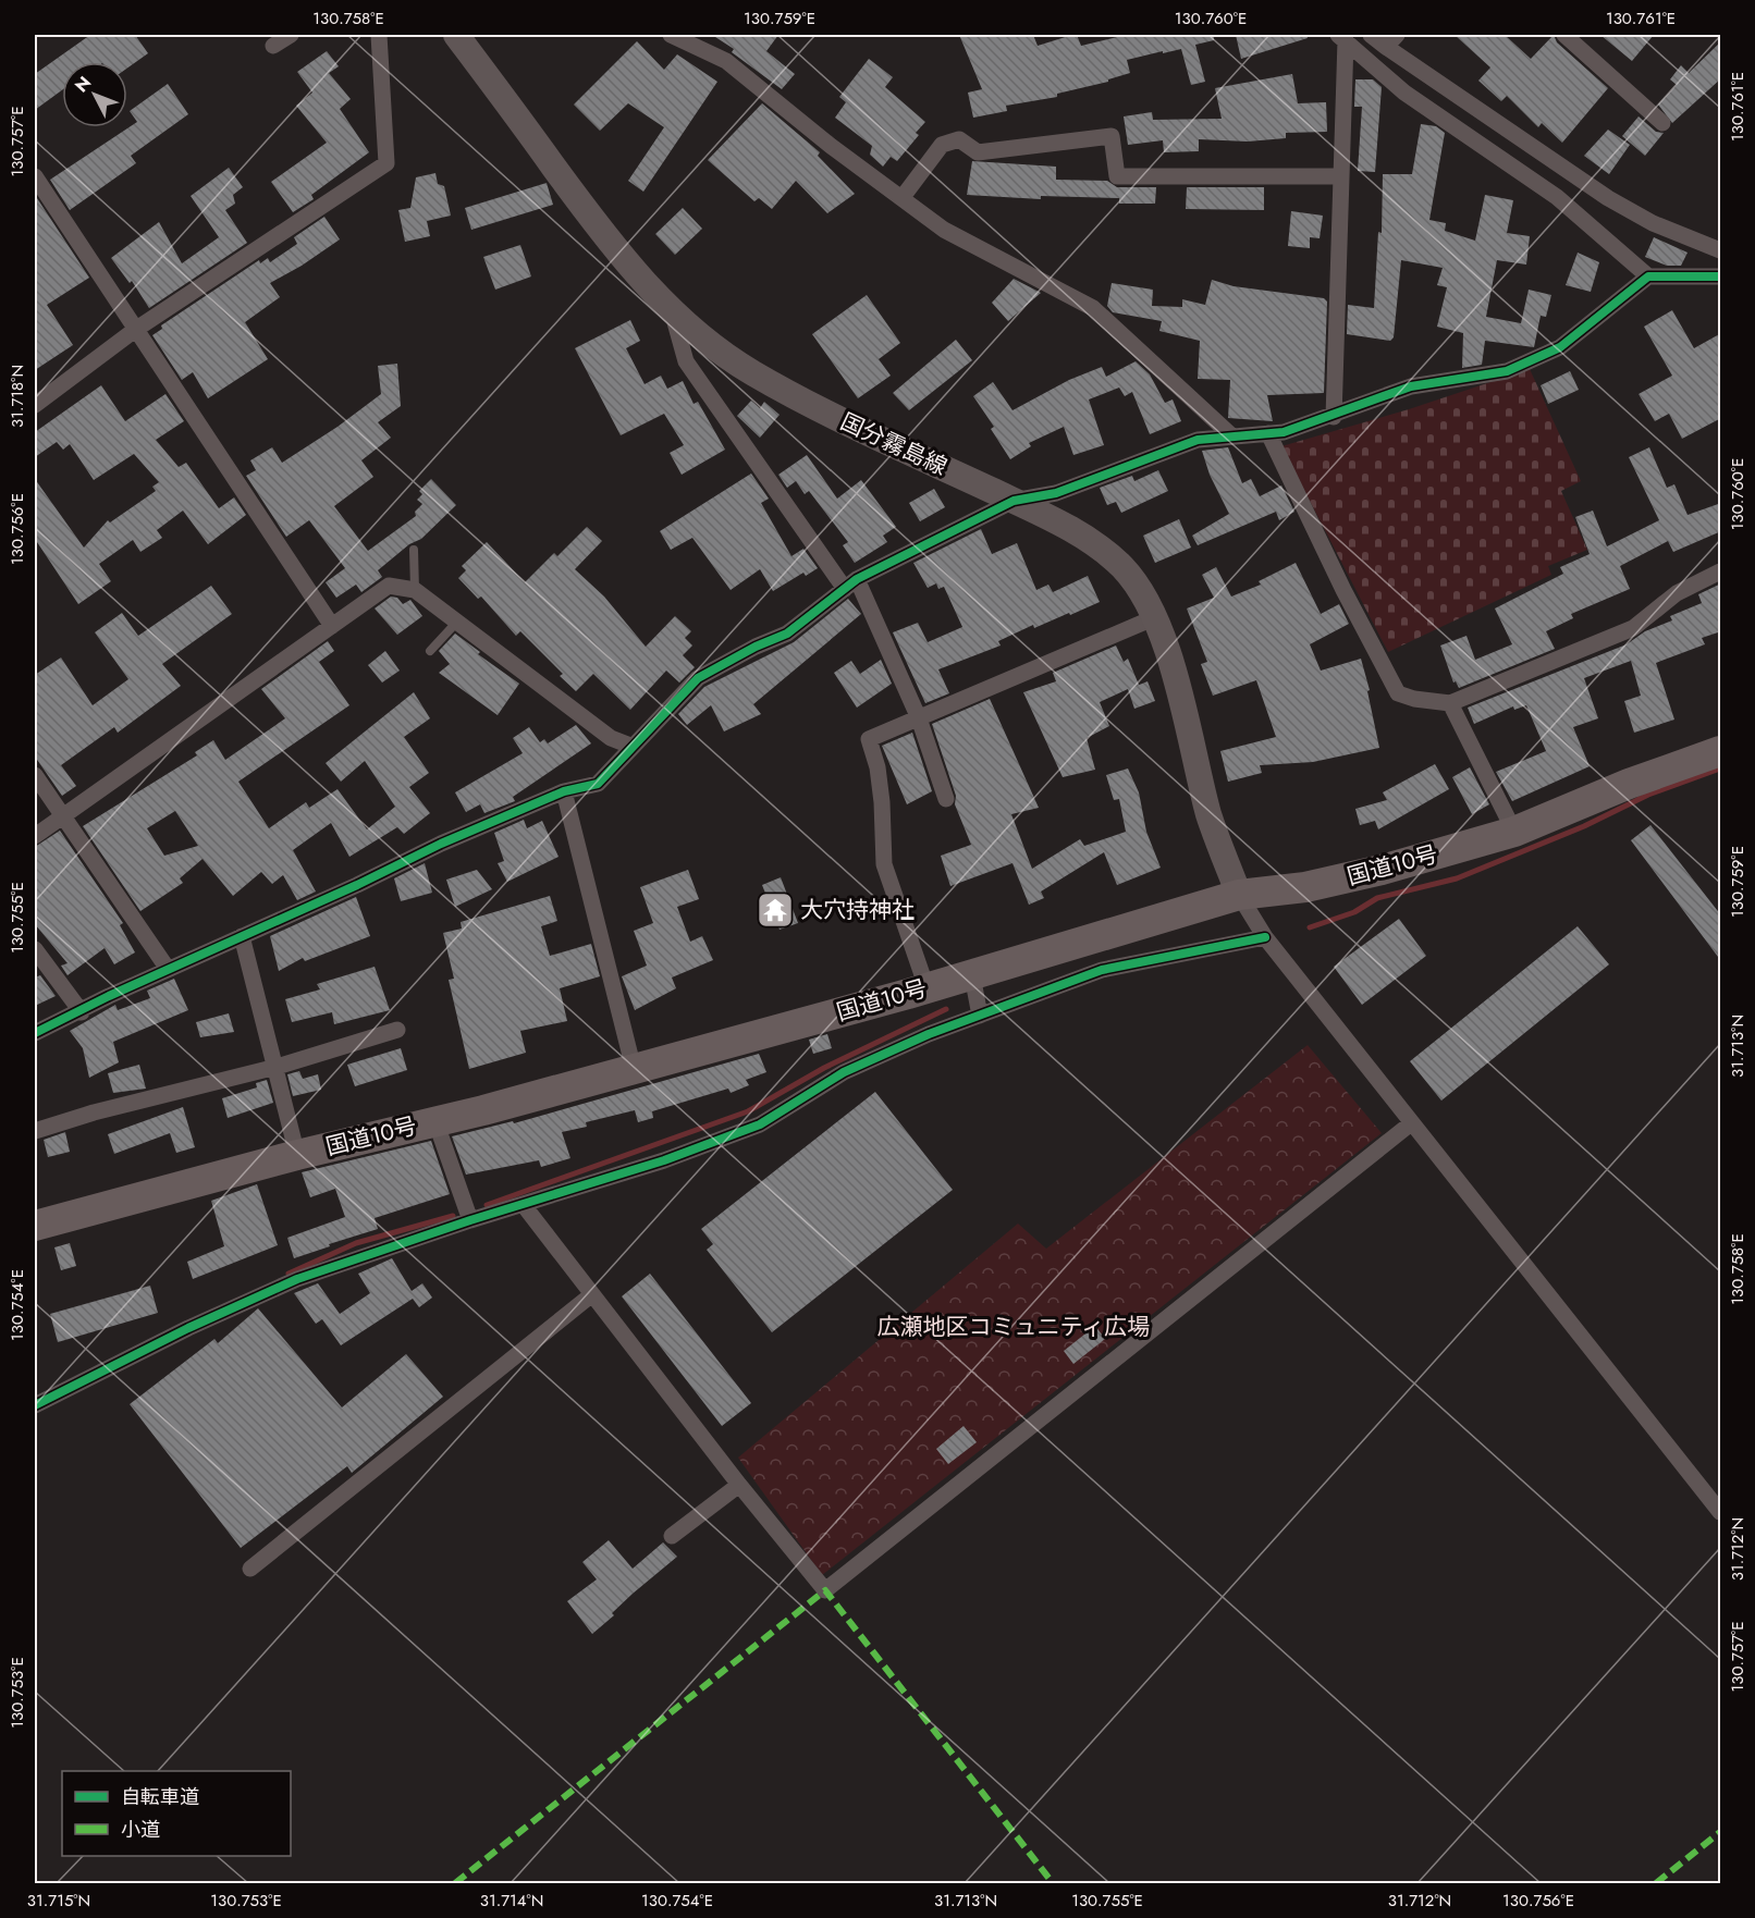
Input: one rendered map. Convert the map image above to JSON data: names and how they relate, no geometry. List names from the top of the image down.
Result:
{
  "streets": {
    "highway": ["国道10号"],
    "main road": ["国分霧島線"]
  },
  "crossings": [
    ["国分霧島線", "国道10号"]
  ],
  "parks": ["広瀬地区コミュニティ広場"],
  "places": {
    "temple": ["大穴持神社"]
  },
  "legend": ["自転車道", "小道"],
  "north": "top left",
  "coordinates": [
    "130.758°E",
    "130.759°E",
    "130.760°E",
    "130.761°E",
    "130.757°E",
    "31.718°N",
    "130.756°E",
    "130.755°E",
    "31.713°N",
    "130.754°E",
    "31.712°N",
    "130.753°E",
    "31.715°N",
    "31.714°N"
  ]
}
